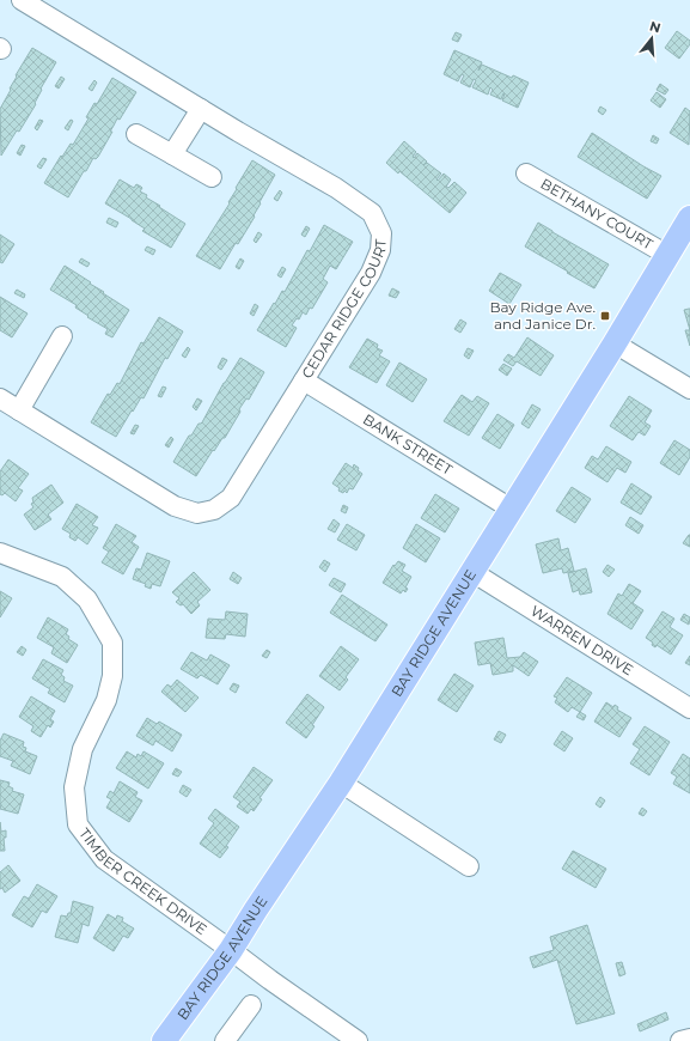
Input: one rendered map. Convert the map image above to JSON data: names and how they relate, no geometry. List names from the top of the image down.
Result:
{
  "streets": {
    "main road": ["BAY RIDGE AVENUE"],
    "street": [
      "BETHANY COURT",
      "CEDAR RIDGE COURT",
      "BANK STREET",
      "WARREN DRIVE",
      "TIMBER CREEK DRIVE"
    ]
  },
  "crossings": [
    ["BETHANY COURT", "BAY RIDGE AVENUE"],
    ["CEDAR RIDGE COURT", "BANK STREET"],
    ["BANK STREET", "BAY RIDGE AVENUE"],
    ["BAY RIDGE AVENUE", "WARREN DRIVE"],
    ["BAY RIDGE AVENUE", "TIMBER CREEK DRIVE"]
  ],
  "places": {
    "transit": ["Bay Ridge Ave. and Janice Dr."]
  },
  "north": "top"
}
